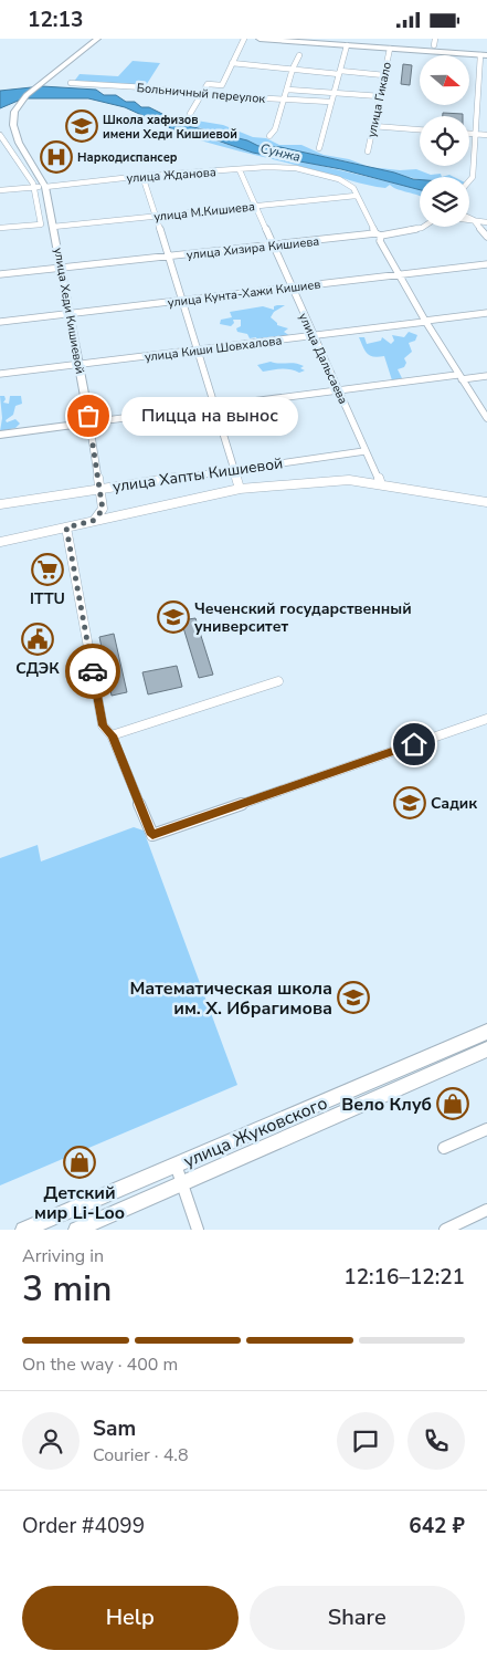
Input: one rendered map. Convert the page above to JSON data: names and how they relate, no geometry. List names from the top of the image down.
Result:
{
  "streets": {
    "main road": ["улица Хеди Кишиевой", "улица Жуковского"],
    "street": [
      "Больничный переулок",
      "улица Гикало",
      "улица Жданова",
      "улица М.Кишиева",
      "улица Хизира Кишиева",
      "улица Кунта-Хажи Кишиев",
      "улица Киши Шовхалова",
      "улица Дальсаева",
      "улица Хапты Кишиевой"
    ]
  },
  "crossings": [
    ["улица Жданова", "улица М.Кишиева"],
    ["улица Жданова", "улица Хеди Кишиевой"],
    ["улица Жданова", "улица Дальсаева"],
    ["улица М.Кишиева", "улица Хеди Кишиевой"],
    ["улица М.Кишиева", "улица Дальсаева"],
    ["улица Хизира Кишиева", "улица Хеди Кишиевой"],
    ["улица Хизира Кишиева", "улица Дальсаева"],
    ["улица Кунта-Хажи Кишиев", "улица Хеди Кишиевой"],
    ["улица Кунта-Хажи Кишиев", "улица Дальсаева"],
    ["улица Хеди Кишиевой", "улица Киши Шовхалова"],
    ["улица Хеди Кишиевой", "улица Хапты Кишиевой"],
    ["улица Киши Шовхалова", "улица Дальсаева"],
    ["улица Дальсаева", "улица Хапты Кишиевой"]
  ],
  "water": ["Сунжа"],
  "places": {
    "school or university": [
      "Школа хафизов имени Хеди Кишиевой",
      "Чеченский государственный университет",
      "Садик",
      "Математическая школа им. Х. Ибрагимова"
    ],
    "hospital": ["Наркодиспансер"],
    "other": ["Пицца на вынос"],
    "supermarket": ["ITTU"],
    "public building": ["СДЭК"],
    "shop": ["Вело Клуб", "Детский мир Li-Loo"]
  },
  "north": "right",
  "page": {
    "status": "12:13",
    "bubble": "Пицца на вынос",
    "heading": ["3 min", "Arriving in", "12:16–12:21"],
    "panel": [
      "Sam",
      "Courier · 4.8",
      "Order #4099",
      "642 ₽"
    ],
    "bar": "On the way · 400 m",
    "buttons": ["Help", "Share"]
  }
}
